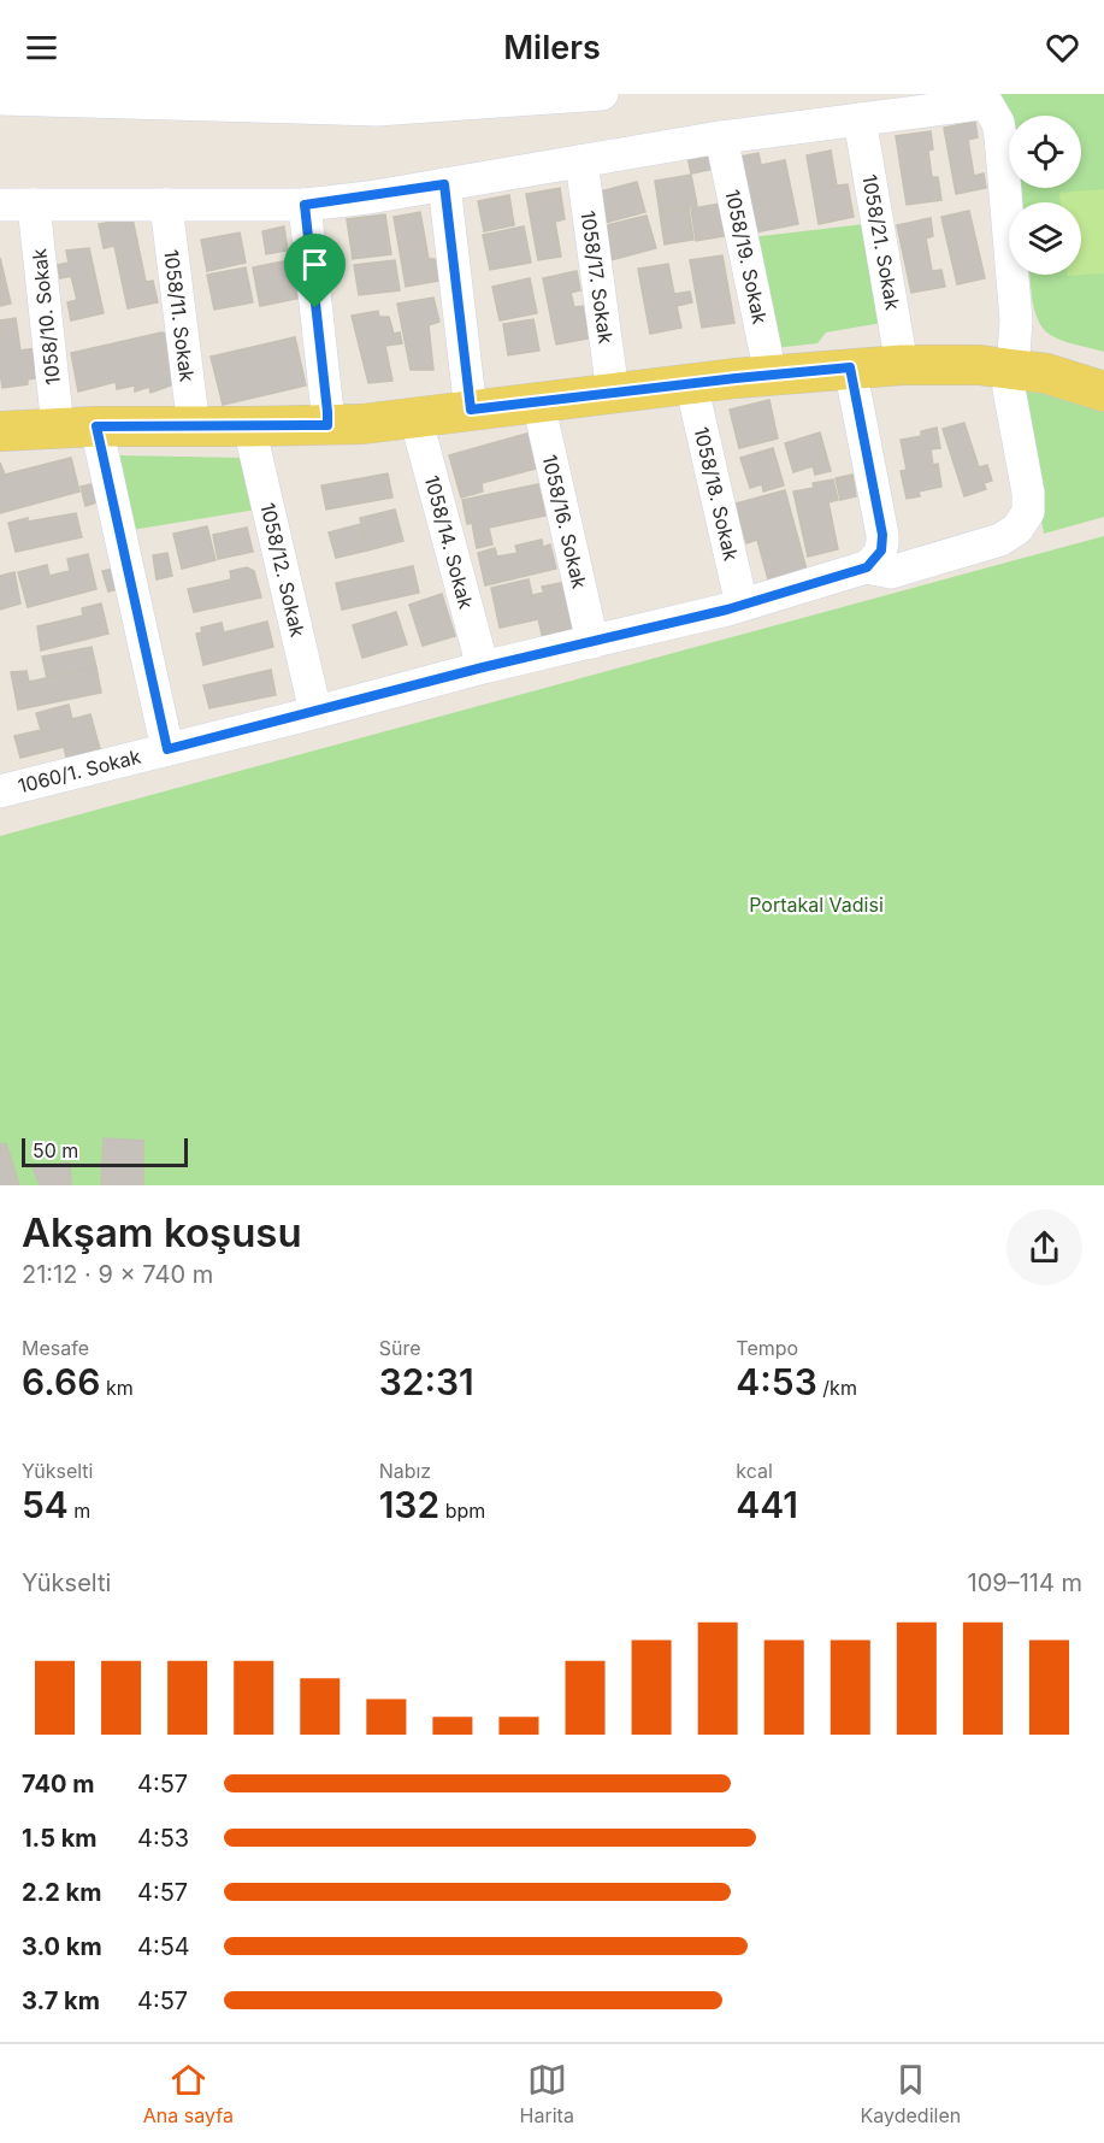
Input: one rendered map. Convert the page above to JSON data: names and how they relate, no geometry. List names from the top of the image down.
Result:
{
  "streets": {
    "street": [
      "1058/21. Sokak",
      "1058/19. Sokak",
      "1058/17. Sokak",
      "1058/11. Sokak",
      "1058/10. Sokak",
      "1058/18. Sokak",
      "1058/16. Sokak",
      "1058/14. Sokak",
      "1058/12. Sokak",
      "1060/1. Sokak"
    ]
  },
  "crossings": [
    ["1058/18. Sokak", "1060/1. Sokak"],
    ["1058/16. Sokak", "1060/1. Sokak"],
    ["1058/14. Sokak", "1060/1. Sokak"],
    ["1058/12. Sokak", "1060/1. Sokak"]
  ],
  "parks": ["Portakal Vadisi"],
  "scale_bar": "50 m",
  "page": {
    "header": "Milers",
    "scale": "50 m",
    "heading": ["Akşam koşusu", "21:12 · 9 × 740 m"],
    "stats": [
      ["Mesafe", "6.66 km"],
      ["Süre", "32:31"],
      ["Tempo", "4:53 /km"],
      ["Yükselti", "54 m"],
      ["Nabız", "132 bpm"],
      ["kcal", "441"]
    ],
    "chart": ["Yükselti", "109–114 m"],
    "list": [
      {
        "name": "740 m",
        "note": "4:57"
      },
      {
        "name": "1.5 km",
        "note": "4:53"
      },
      {
        "name": "2.2 km",
        "note": "4:57"
      },
      {
        "name": "3.0 km",
        "note": "4:54"
      },
      {
        "name": "3.7 km",
        "note": "4:57"
      }
    ],
    "tabs": ["Ana sayfa", "Harita", "Kaydedilen"]
  }
}
